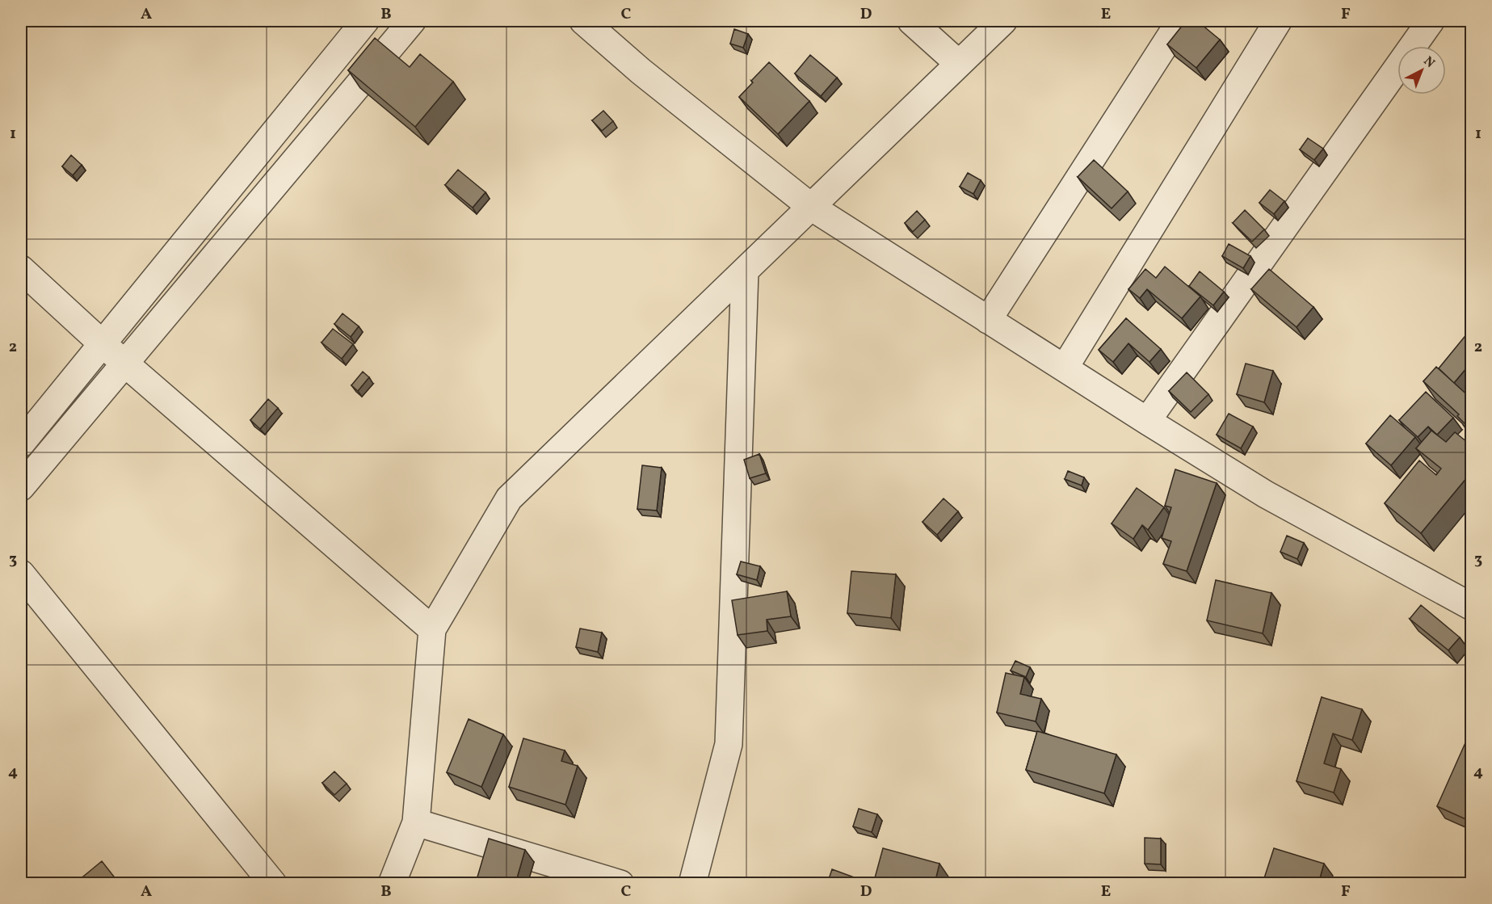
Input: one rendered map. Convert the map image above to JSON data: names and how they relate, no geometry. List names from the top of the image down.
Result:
{
  "north": "top right",
  "grid": {
    "columns": [
      "A",
      "B",
      "C",
      "D",
      "E",
      "F"
    ],
    "rows": [
      "1",
      "2",
      "3",
      "4"
    ]
  }
}
